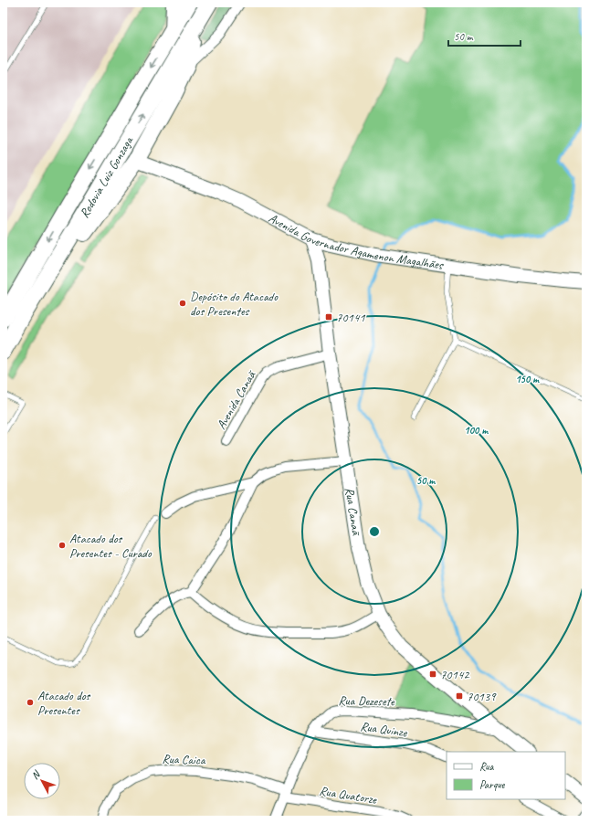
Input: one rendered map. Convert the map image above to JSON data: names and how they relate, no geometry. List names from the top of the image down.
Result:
{
  "streets": {
    "highway": ["Rodovia Luiz Gonzaga"],
    "street": [
      "Avenida Governador Agamenon Magalhães",
      "Avenida Canaã",
      "Rua Canaã",
      "Rua Dezesete",
      "Rua Quinze",
      "Rua Caica",
      "Rua Quatorze"
    ]
  },
  "crossings": [
    ["Avenida Governador Agamenon Magalhães", "Rua Canaã"],
    ["Avenida Canaã", "Rua Canaã"],
    ["Rua Canaã", "Rua Dezesete"],
    ["Rua Dezesete", "Rua Quinze"],
    ["Rua Dezesete", "Rua Caica"],
    ["Rua Dezesete", "Rua Quatorze"],
    ["Rua Caica", "Rua Quatorze"]
  ],
  "places": {
    "other": ["Depósito do Atacado dos Presentes", "Atacado dos Presentes - Curado", "Atacado dos Presentes"],
    "transit": ["70141", "70142", "70139"]
  },
  "legend": ["Rua", "Parque"],
  "scale_bar": "50 m",
  "north": "top left",
  "rings": ["150 m", "100 m", "50 m"]
}
